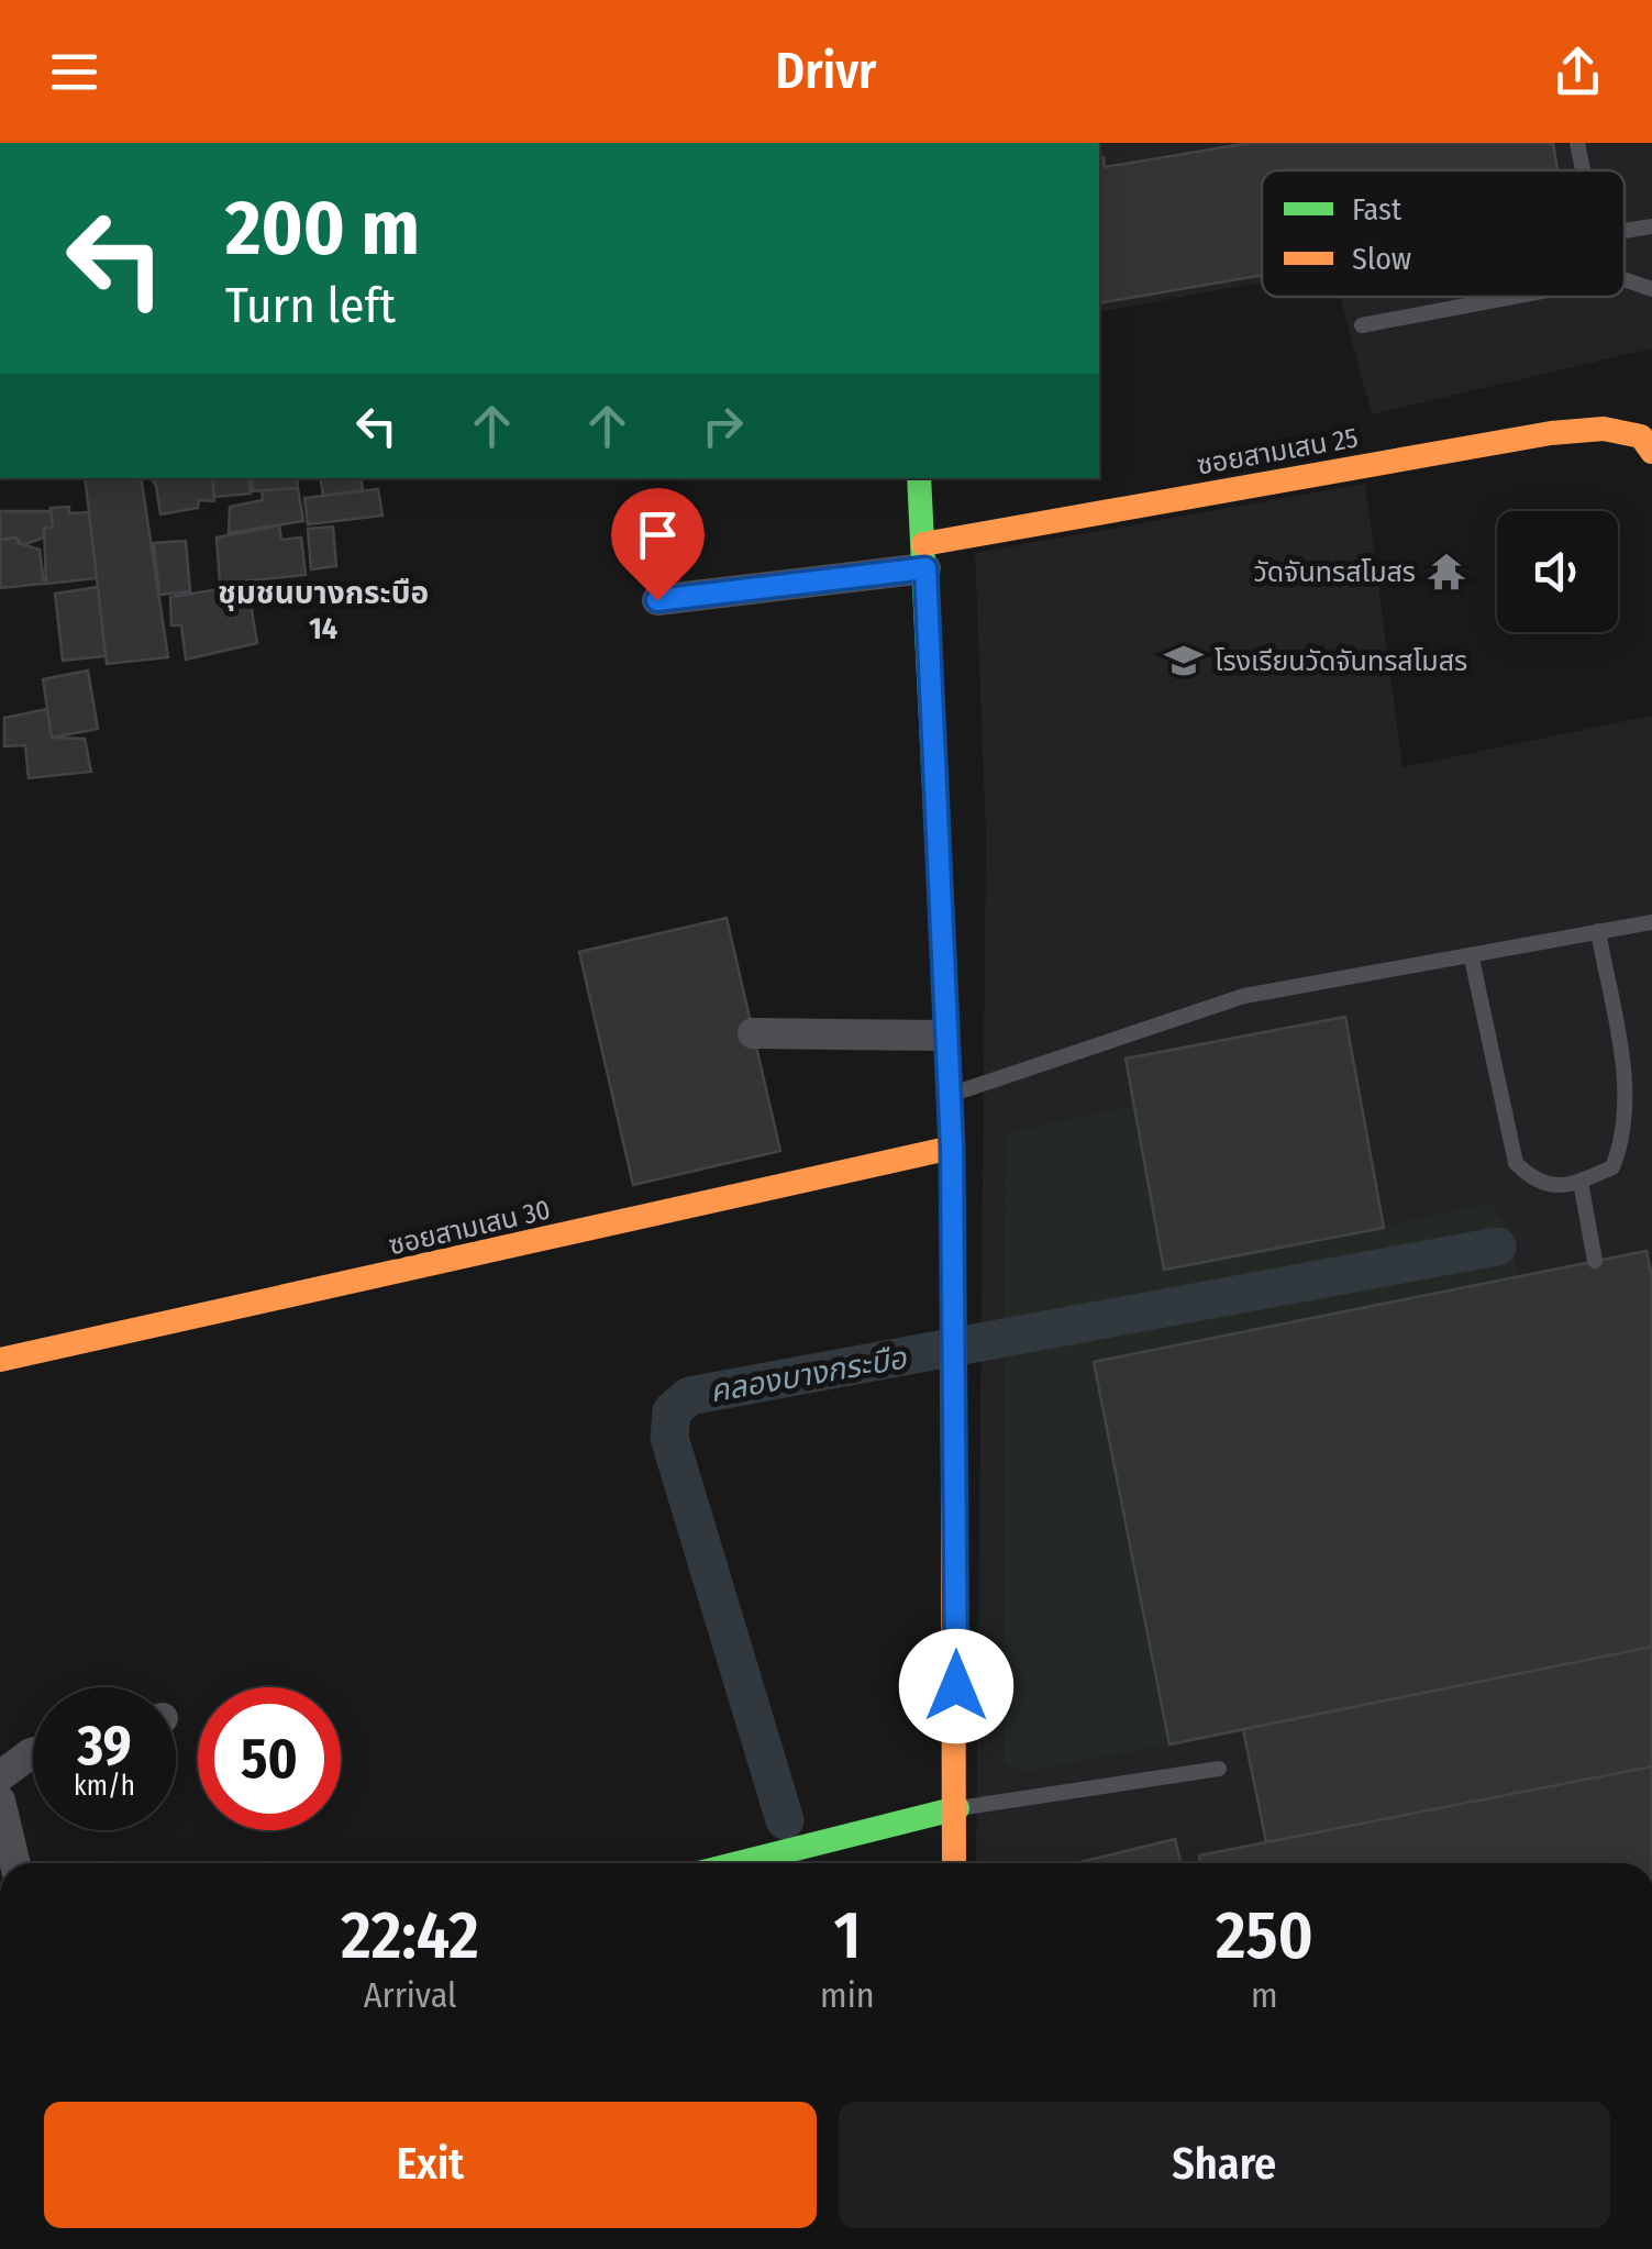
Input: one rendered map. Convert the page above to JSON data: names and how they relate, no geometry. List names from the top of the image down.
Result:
{
  "streets": {
    "street": ["ซอยสามเสน 25", "ซอยสามเสน 30"]
  },
  "districts": ["ชุมชนบางกระบือ 14"],
  "water": ["คลองบางกระบือ"],
  "places": {
    "temple": ["วัดจันทรสโมสร"],
    "school or university": ["โรงเรียนวัดจันทรสโมสร"]
  },
  "legend": ["Fast", "Slow"],
  "page": {
    "header": "Drivr",
    "turn": ["200 m", "Turn left"],
    "speed": "39 km/h",
    "limit": "50",
    "eta": [
      "22:42",
      "Arrival",
      "1",
      "min",
      "250",
      "m"
    ],
    "buttons": ["Exit", "Share"]
  }
}
